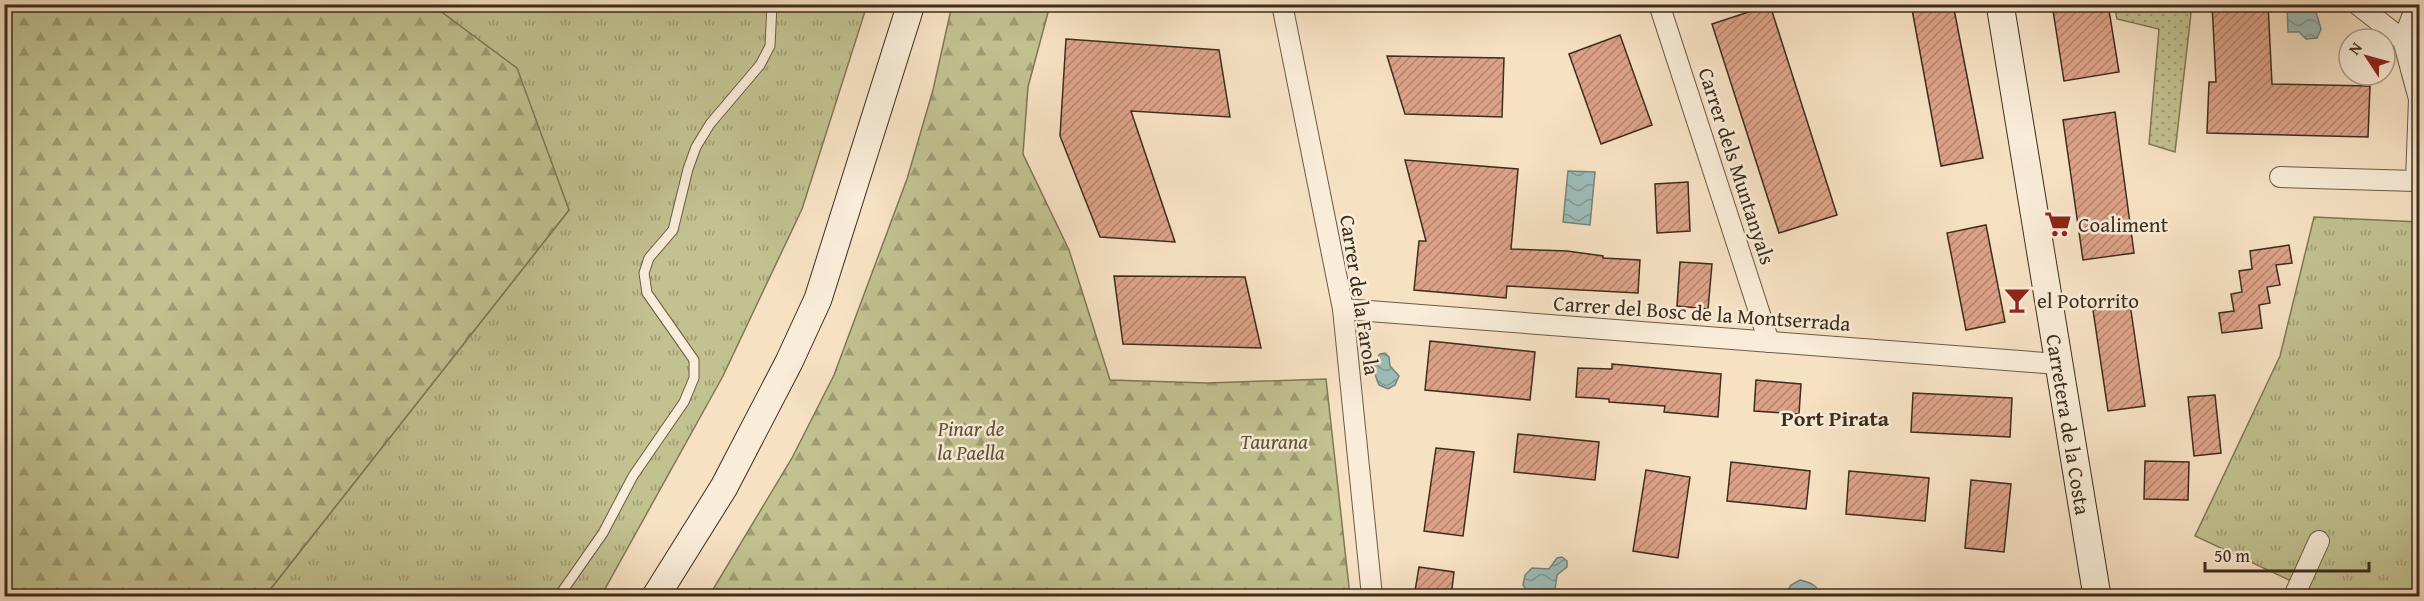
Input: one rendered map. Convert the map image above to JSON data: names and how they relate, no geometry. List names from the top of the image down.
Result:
{
  "streets": {
    "street": [
      "Carrer dels Muntanyals",
      "Carrer de la Farola",
      "Carrer del Bosc de la Montserrada",
      "Carretera de la Costa"
    ]
  },
  "crossings": [
    ["Carrer dels Muntanyals", "Carrer del Bosc de la Montserrada"],
    ["Carrer de la Farola", "Carrer del Bosc de la Montserrada"],
    ["Carrer del Bosc de la Montserrada", "Carretera de la Costa"]
  ],
  "districts": ["Port Pirata"],
  "parks": ["Pinar de la Paella", "Taurana"],
  "places": {
    "supermarket": ["Coaliment"],
    "bar": ["el Potorrito"]
  },
  "scale_bar": "50 m",
  "north": "top left"
}
